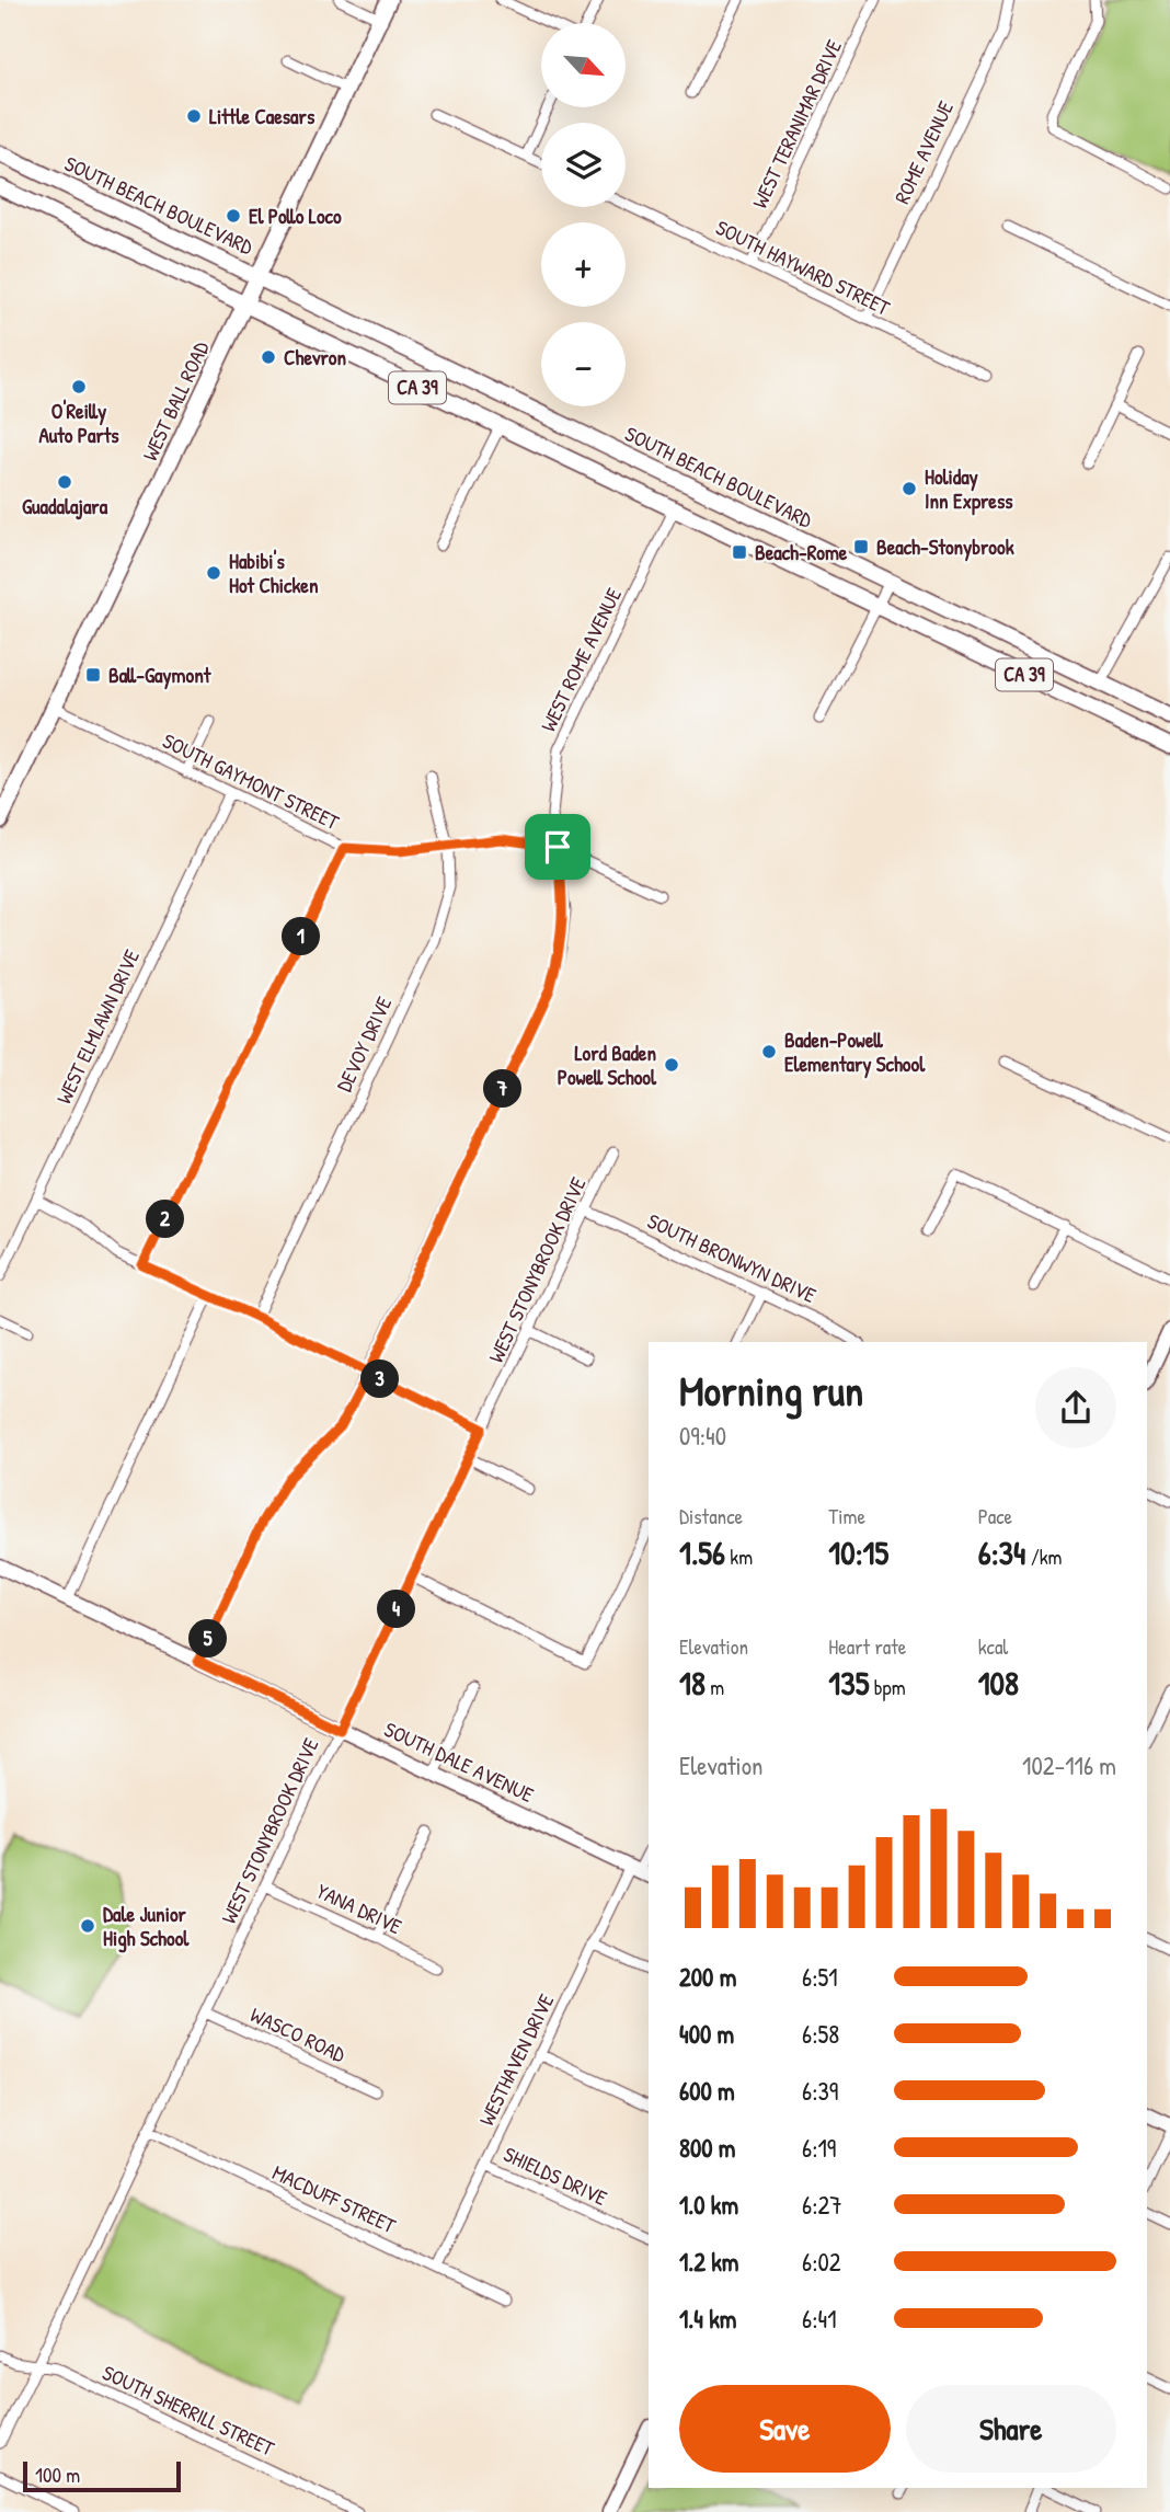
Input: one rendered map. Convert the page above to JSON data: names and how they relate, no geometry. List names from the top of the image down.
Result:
{
  "streets": {
    "main road": ["SOUTH BEACH BOULEVARD", "CA 39", "WEST BALL ROAD"],
    "street": [
      "WEST TERANIMAR DRIVE",
      "ROME AVENUE",
      "SOUTH HAYWARD STREET",
      "WEST ROME AVENUE",
      "SOUTH GAYMONT STREET",
      "WEST ELMLAWN DRIVE",
      "DEVOY DRIVE",
      "SOUTH BRONWYN DRIVE",
      "WEST STONYBROOK DRIVE",
      "SOUTH DALE AVENUE",
      "YANA DRIVE",
      "WASCO ROAD",
      "WESTHAVEN DRIVE",
      "SHIELDS DRIVE",
      "MACDUFF STREET",
      "SOUTH SHERRILL STREET"
    ]
  },
  "crossings": [
    ["WEST TERANIMAR DRIVE", "SOUTH HAYWARD STREET"],
    ["ROME AVENUE", "SOUTH HAYWARD STREET"],
    ["SOUTH BEACH BOULEVARD", "WEST BALL ROAD"],
    ["CA 39", "WEST BALL ROAD"],
    ["CA 39", "WEST ROME AVENUE"],
    ["WEST BALL ROAD", "SOUTH GAYMONT STREET"],
    ["WEST ROME AVENUE", "SOUTH GAYMONT STREET"],
    ["WEST ROME AVENUE", "SOUTH DALE AVENUE"],
    ["SOUTH GAYMONT STREET", "WEST ELMLAWN DRIVE"],
    ["SOUTH GAYMONT STREET", "DEVOY DRIVE"],
    ["SOUTH BRONWYN DRIVE", "WEST STONYBROOK DRIVE"],
    ["WEST STONYBROOK DRIVE", "SOUTH DALE AVENUE"],
    ["WEST STONYBROOK DRIVE", "YANA DRIVE"],
    ["WEST STONYBROOK DRIVE", "WASCO ROAD"],
    ["WEST STONYBROOK DRIVE", "MACDUFF STREET"],
    ["WEST STONYBROOK DRIVE", "SOUTH SHERRILL STREET"],
    ["SOUTH DALE AVENUE", "WESTHAVEN DRIVE"],
    ["WESTHAVEN DRIVE", "SHIELDS DRIVE"],
    ["WESTHAVEN DRIVE", "MACDUFF STREET"]
  ],
  "places": {
    "other": [
      "Little Caesars",
      "El Pollo Loco",
      "Chevron",
      "O'Reilly Auto Parts",
      "Guadalajara",
      "Holiday Inn Express",
      "Habibi's Hot Chicken",
      "Baden-Powell Elementary School",
      "Lord Baden Powell School",
      "Dale Junior High School"
    ],
    "transit": ["Beach-Stonybrook", "Beach-Rome", "Ball-Gaymont"]
  },
  "scale_bar": "100 m",
  "north": "bottom right",
  "page": {
    "map_buttons": ["+", "−"],
    "pins": [
      "1",
      "7",
      "2",
      "3",
      "4",
      "5"
    ],
    "heading": ["Morning run", "09:40"],
    "stats": [
      ["Distance", "1.56 km"],
      ["Time", "10:15"],
      ["Pace", "6:34 /km"],
      ["Elevation", "18 m"],
      ["Heart rate", "135 bpm"],
      ["kcal", "108"]
    ],
    "chart": ["Elevation", "102–116 m"],
    "list": [
      {
        "name": "200 m",
        "note": "6:51"
      },
      {
        "name": "400 m",
        "note": "6:58"
      },
      {
        "name": "600 m",
        "note": "6:39"
      },
      {
        "name": "800 m",
        "note": "6:19"
      },
      {
        "name": "1.0 km",
        "note": "6:27"
      },
      {
        "name": "1.2 km",
        "note": "6:02"
      },
      {
        "name": "1.4 km",
        "note": "6:41"
      }
    ],
    "buttons": ["Save", "Share"],
    "scale": "100 m"
  }
}
